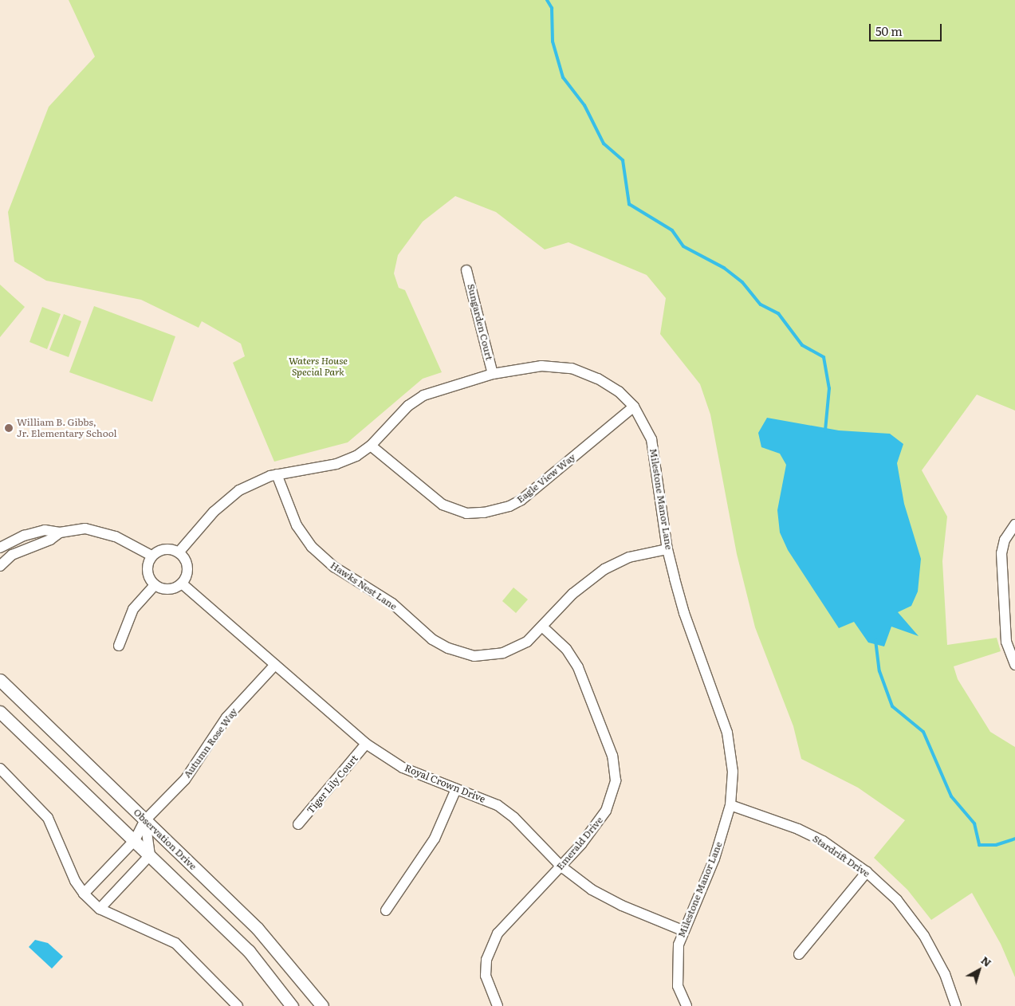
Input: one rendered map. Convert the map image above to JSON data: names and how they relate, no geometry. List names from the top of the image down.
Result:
{
  "streets": {
    "street": [
      "Sungarden Court",
      "Eagle View Way",
      "Milestone Manor Lane",
      "Hawks Nest Lane",
      "Autumn Rose Way",
      "Royal Crown Drive",
      "Tiger Lily Court",
      "Observation Drive",
      "Emerald Drive",
      "Stardrift Drive"
    ]
  },
  "crossings": [
    ["Sungarden Court", "Milestone Manor Lane"],
    ["Eagle View Way", "Milestone Manor Lane"],
    ["Milestone Manor Lane", "Hawks Nest Lane"],
    ["Milestone Manor Lane", "Royal Crown Drive"],
    ["Milestone Manor Lane", "Stardrift Drive"],
    ["Hawks Nest Lane", "Emerald Drive"],
    ["Autumn Rose Way", "Royal Crown Drive"],
    ["Autumn Rose Way", "Observation Drive"],
    ["Royal Crown Drive", "Tiger Lily Court"],
    ["Royal Crown Drive", "Emerald Drive"]
  ],
  "parks": ["Waters House Special Park"],
  "places": ["William B. Gibbs, Jr. Elementary School"],
  "scale_bar": "50 m",
  "north": "top right"
}
